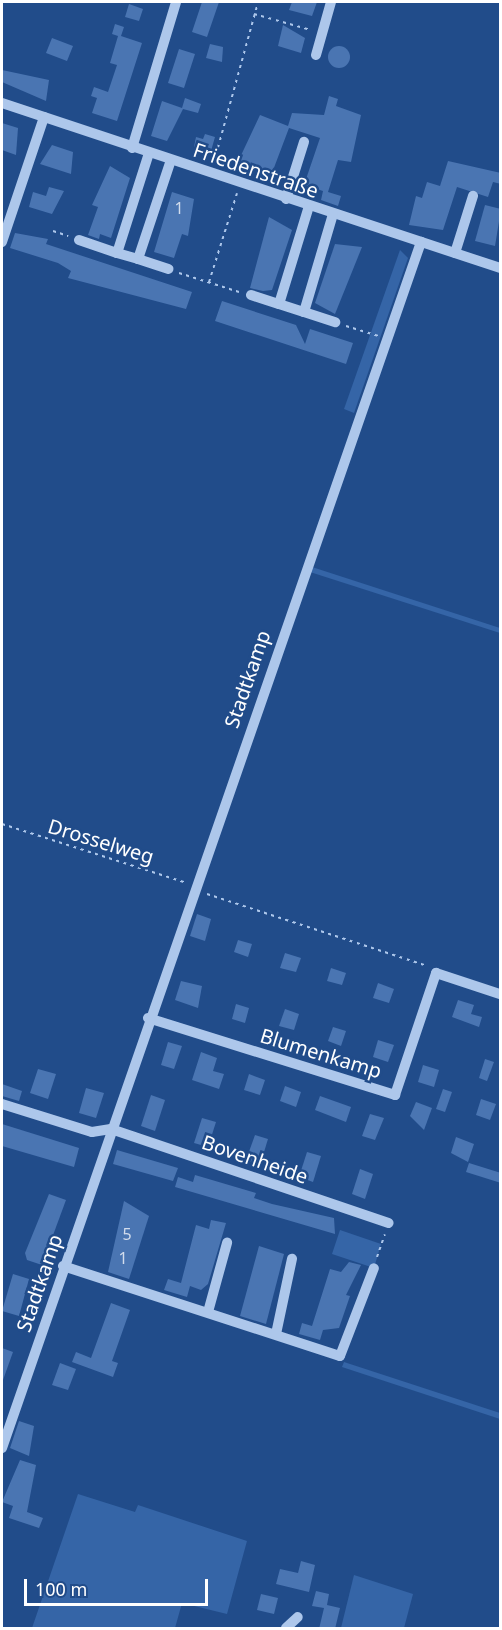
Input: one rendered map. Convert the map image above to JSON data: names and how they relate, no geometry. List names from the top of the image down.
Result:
{
  "streets": {
    "street": [
      "Friedenstraße",
      "Stadtkamp",
      "Blumenkamp",
      "Bovenheide"
    ],
    "path": ["Drosselweg"]
  },
  "crossings": [
    ["Friedenstraße", "Stadtkamp"],
    ["Stadtkamp", "Drosselweg"],
    ["Stadtkamp", "Blumenkamp"],
    ["Stadtkamp", "Bovenheide"]
  ],
  "house_numbers": ["1", "5", "1"],
  "scale_bar": "100 m"
}
